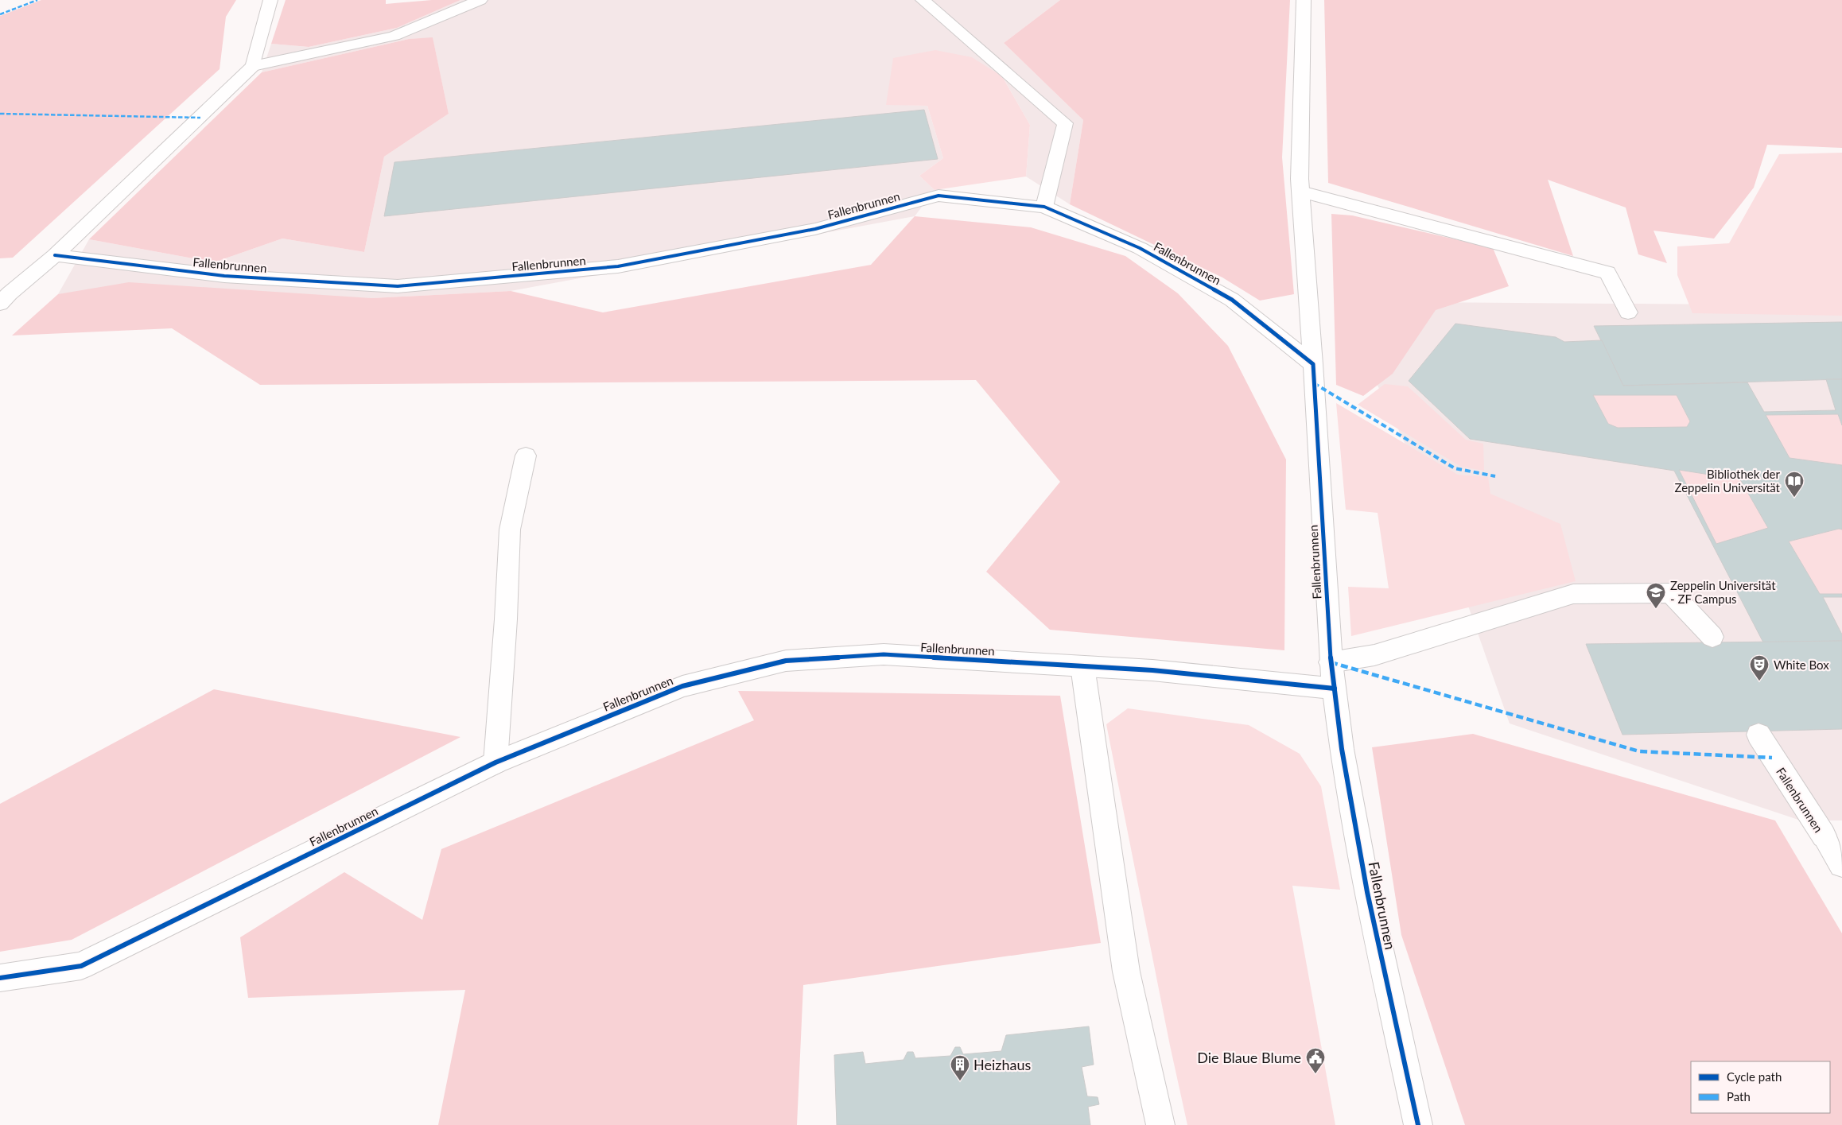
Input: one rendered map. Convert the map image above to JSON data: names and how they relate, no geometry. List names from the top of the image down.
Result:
{
  "streets": {
    "street": ["Fallenbrunnen"]
  },
  "places": {
    "library": ["Bibliothek der Zeppelin Universität"],
    "school or university": ["Zeppelin Universität - ZF Campus"],
    "theatre": ["White Box"],
    "public building": ["Die Blaue Blume"],
    "building": ["Heizhaus"]
  },
  "legend": ["Cycle path", "Path"]
}
